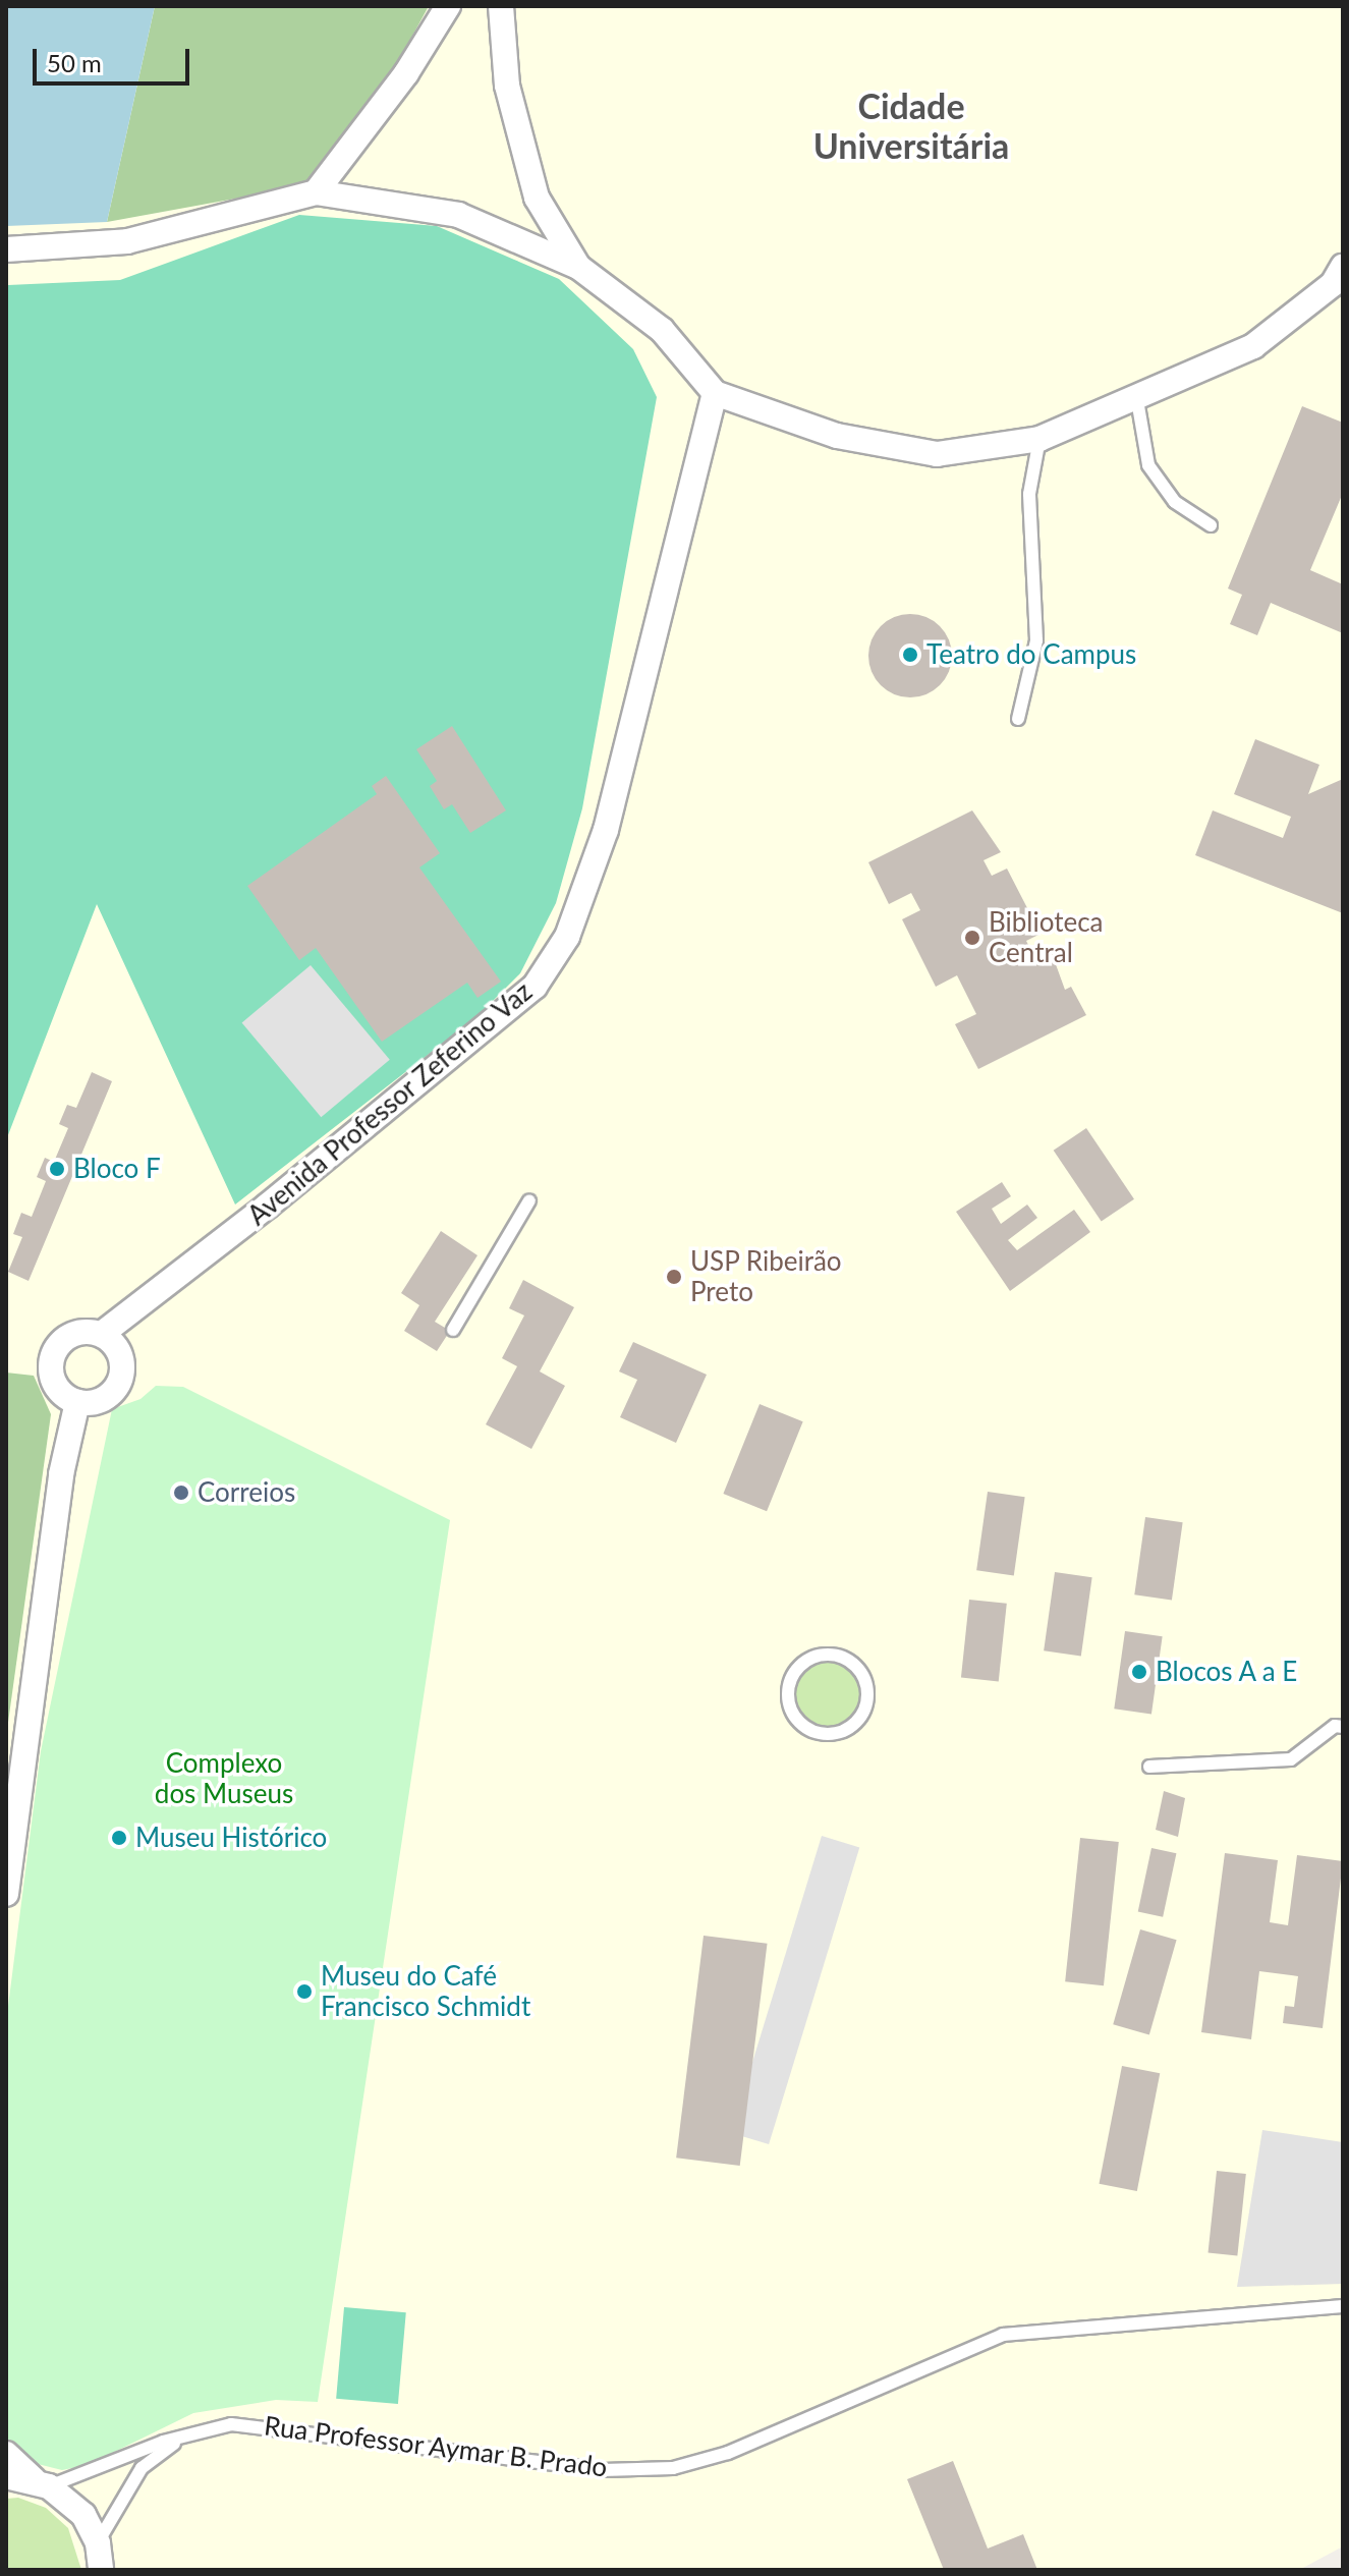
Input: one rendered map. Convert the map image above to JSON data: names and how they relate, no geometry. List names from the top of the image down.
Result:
{
  "streets": {
    "street": ["Avenida Professor Zeferino Vaz"],
    "lane": ["Rua Professor Aymar B. Prado"]
  },
  "districts": ["Cidade Universitária"],
  "parks": ["Complexo dos Museus"],
  "places": [
    "Teatro do Campus",
    "Biblioteca Central",
    "Bloco F",
    "USP Ribeirão Preto",
    "Correios",
    "Blocos A a E",
    "Museu Histórico",
    "Museu do Café Francisco Schmidt"
  ],
  "scale_bar": "50 m"
}
